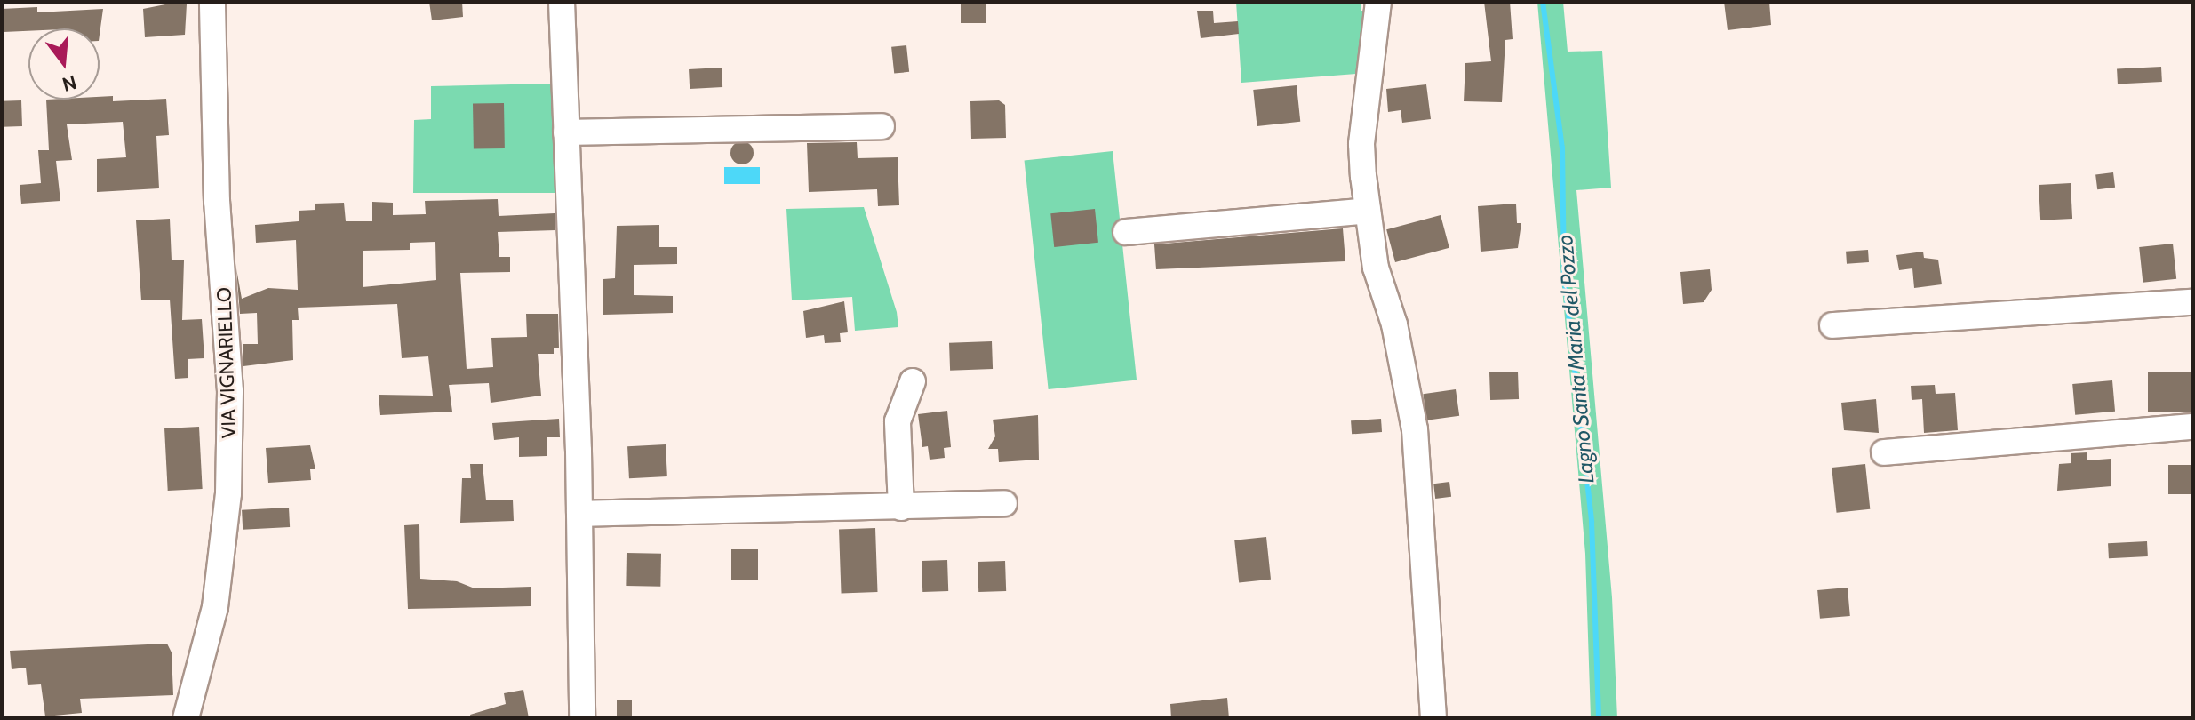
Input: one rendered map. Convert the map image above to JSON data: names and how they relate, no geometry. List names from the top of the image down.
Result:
{
  "streets": {
    "street": ["VIA VIGNARIELLO"]
  },
  "water": ["Lagno Santa Maria del Pozzo"],
  "north": "bottom"
}
